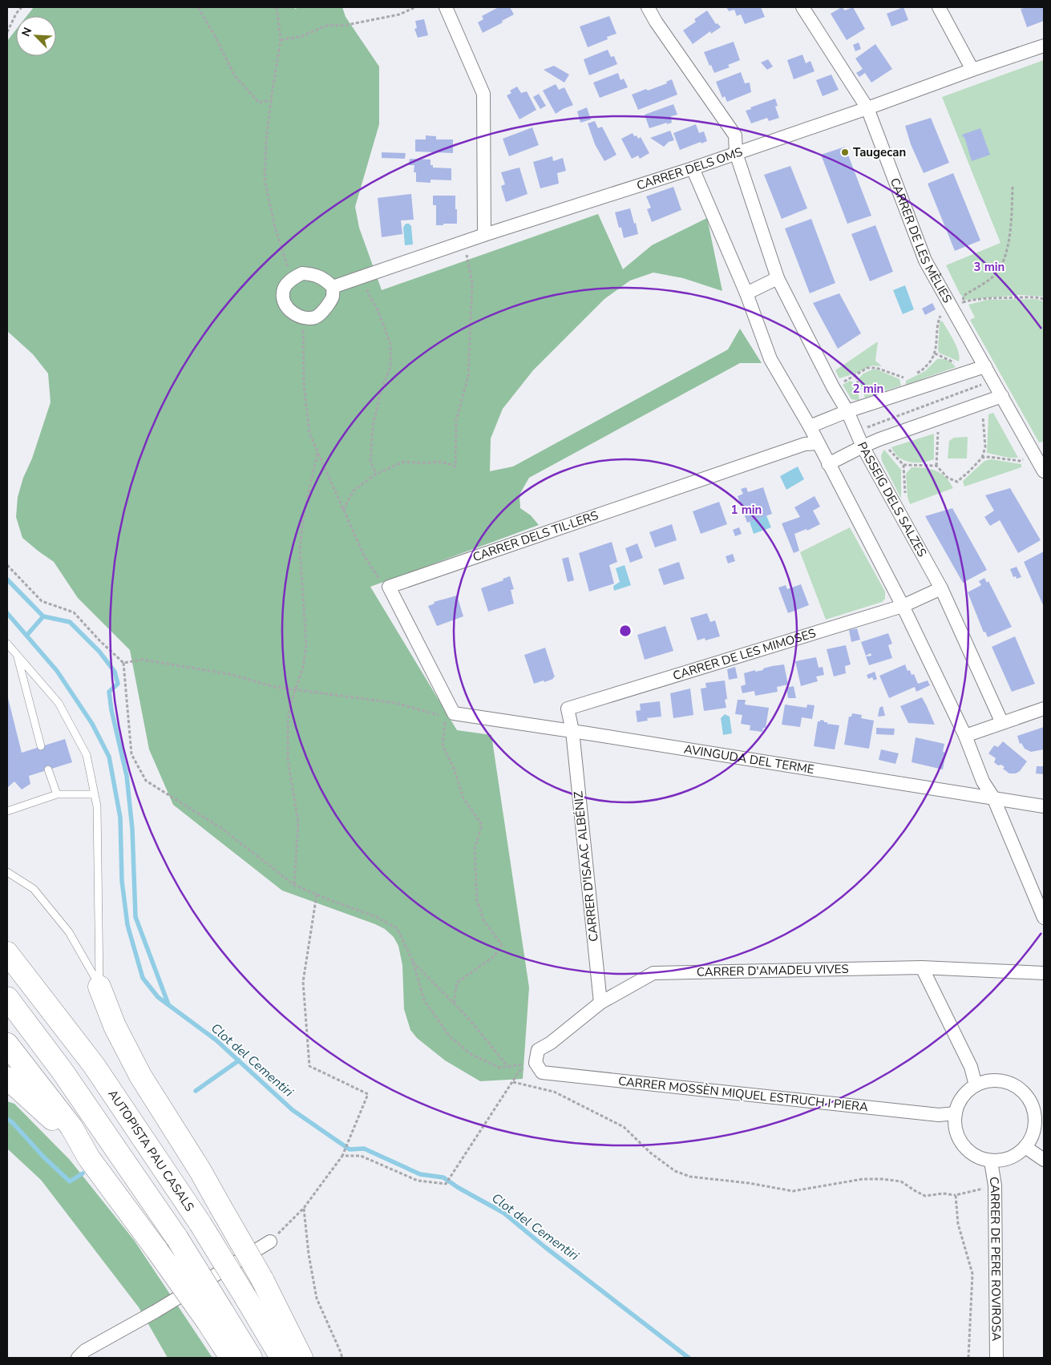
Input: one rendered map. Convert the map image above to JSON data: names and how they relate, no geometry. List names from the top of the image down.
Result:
{
  "streets": {
    "highway": ["AUTOPISTA PAU CASALS"],
    "street": [
      "CARRER DELS OMS",
      "CARRER DE LES MÈLIES",
      "PASSEIG DELS SALZES",
      "CARRER DELS TIL·LERS",
      "CARRER DE LES MIMOSES",
      "AVINGUDA DEL TERME",
      "CARRER D'ISAAC ALBÉNIZ",
      "CARRER D'AMADEU VIVES",
      "CARRER MOSSÈN MIQUEL ESTRUCH I PIERA",
      "CARRER DE PERE ROVIROSA"
    ]
  },
  "crossings": [
    ["CARRER DELS OMS", "CARRER DE LES MÈLIES"],
    ["CARRER DELS OMS", "PASSEIG DELS SALZES"],
    ["PASSEIG DELS SALZES", "CARRER DE LES MIMOSES"],
    ["CARRER DE LES MIMOSES", "AVINGUDA DEL TERME"],
    ["CARRER DE LES MIMOSES", "CARRER D'ISAAC ALBÉNIZ"],
    ["AVINGUDA DEL TERME", "CARRER D'ISAAC ALBÉNIZ"],
    ["CARRER D'ISAAC ALBÉNIZ", "CARRER D'AMADEU VIVES"],
    ["CARRER D'AMADEU VIVES", "CARRER MOSSÈN MIQUEL ESTRUCH I PIERA"],
    ["CARRER MOSSÈN MIQUEL ESTRUCH I PIERA", "CARRER DE PERE ROVIROSA"]
  ],
  "water": ["Clot del Cementiri"],
  "places": ["Taugecan"],
  "north": "top left",
  "rings": ["3 min", "2 min", "1 min"]
}
